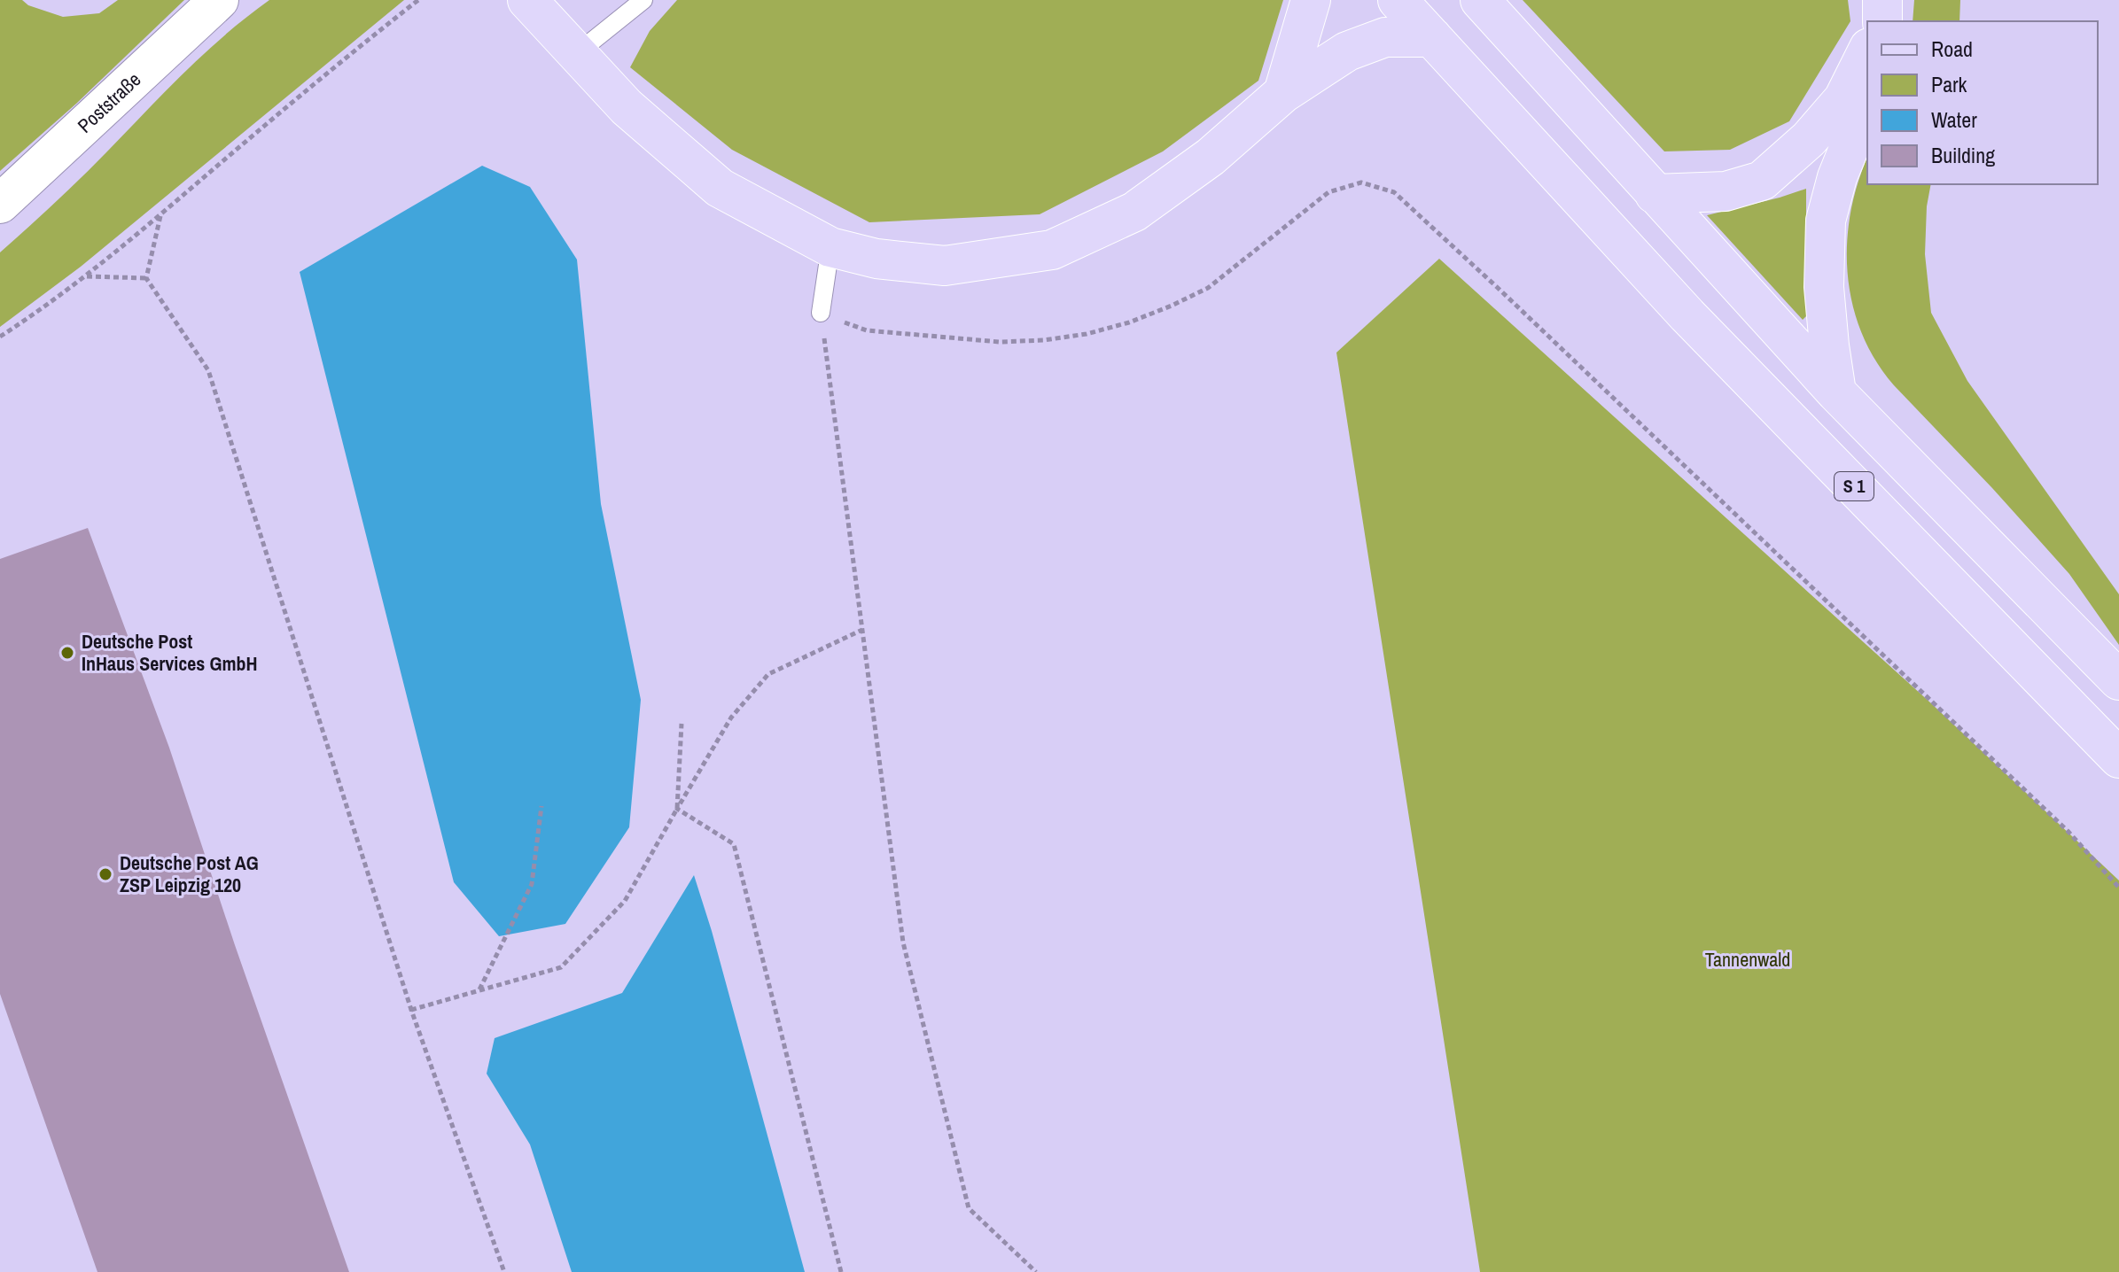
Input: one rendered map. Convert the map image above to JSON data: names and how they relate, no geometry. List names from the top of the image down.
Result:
{
  "streets": {
    "main road": ["S 1"],
    "street": ["Poststraße"]
  },
  "parks": ["Tannenwald"],
  "places": ["Deutsche Post InHaus Services GmbH", "Deutsche Post AG ZSP Leipzig 120"],
  "legend": [
    "Road",
    "Park",
    "Water",
    "Building"
  ]
}
